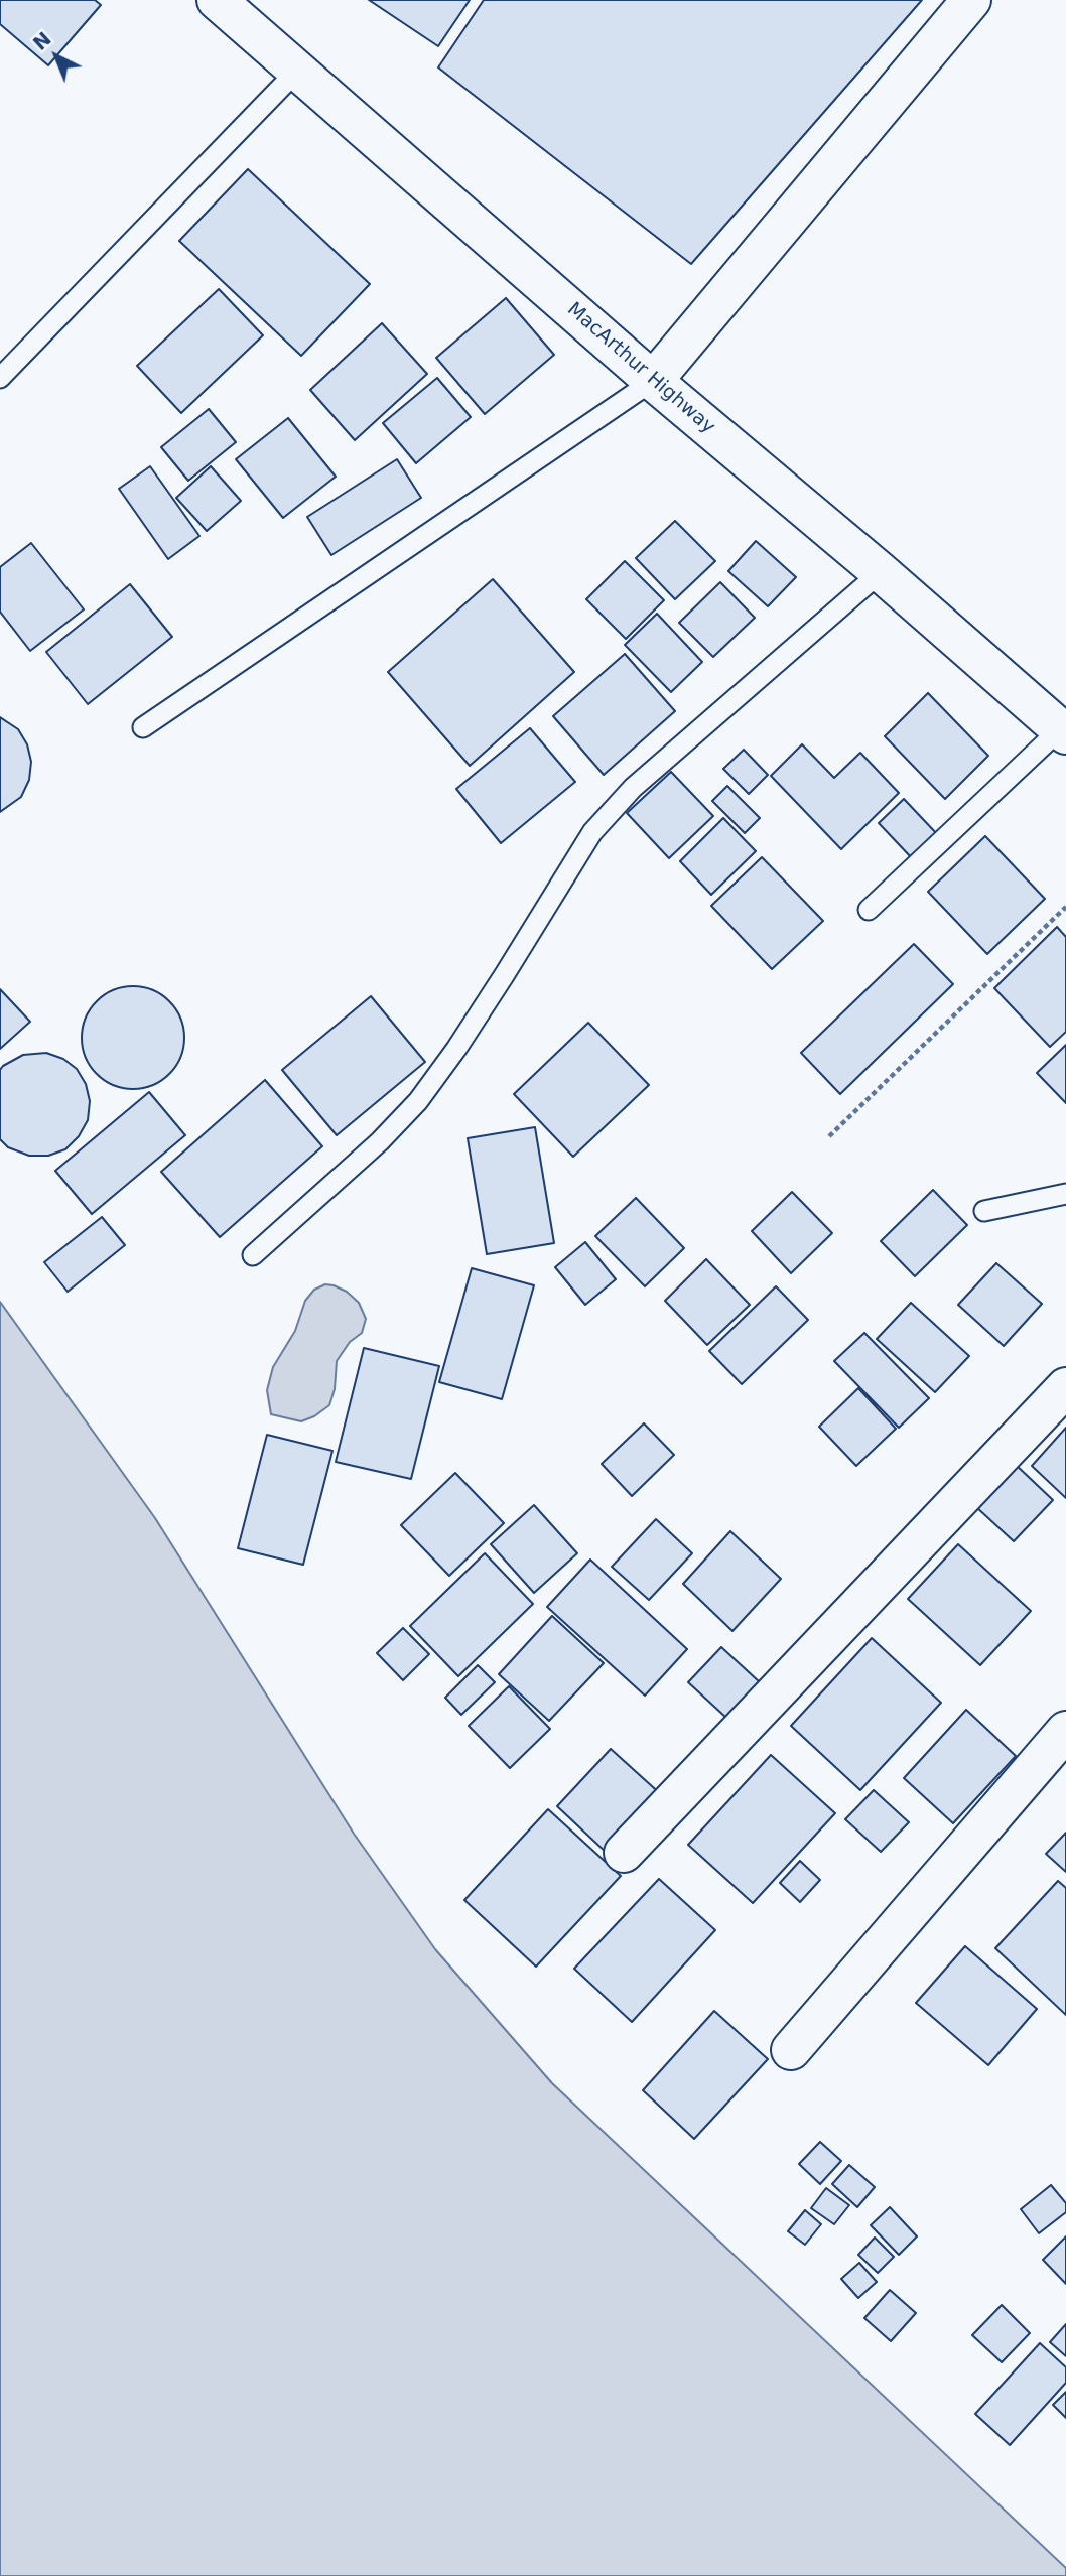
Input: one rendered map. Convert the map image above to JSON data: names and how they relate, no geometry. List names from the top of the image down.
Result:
{
  "streets": {
    "main road": ["MacArthur Highway"]
  },
  "north": "top left"
}
